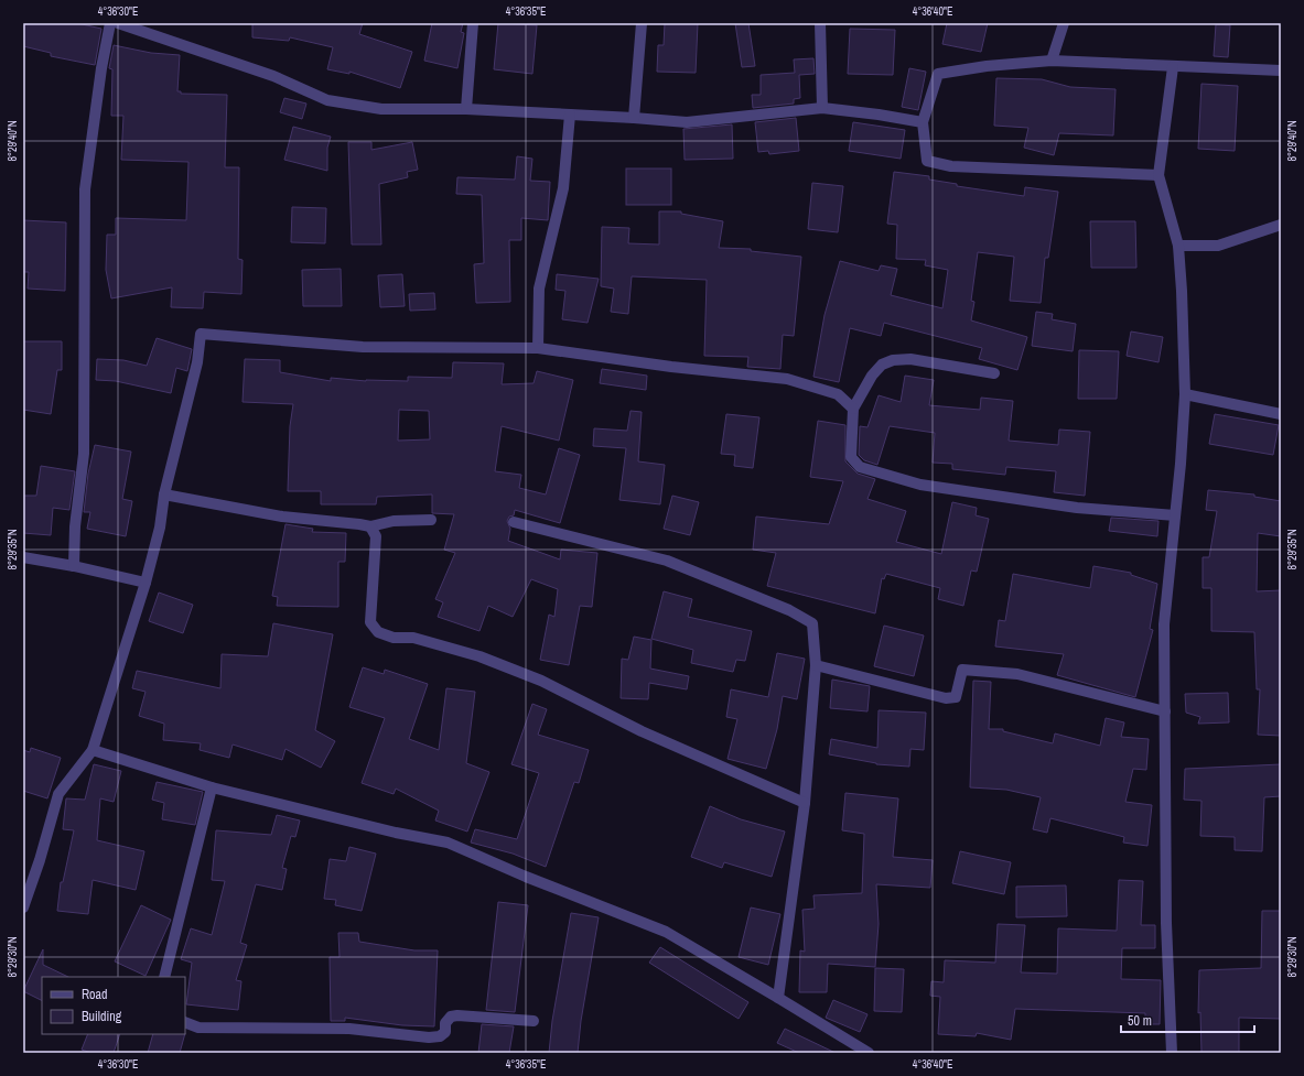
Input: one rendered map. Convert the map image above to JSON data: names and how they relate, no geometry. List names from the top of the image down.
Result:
{
  "legend": ["Road", "Building"],
  "scale_bar": "50 m",
  "coordinates": [
    "4°36'30\"E",
    "4°36'35\"E",
    "4°36'40\"E",
    "8°29'40\"N",
    "8°29'35\"N",
    "8°29'30\"N"
  ]
}
